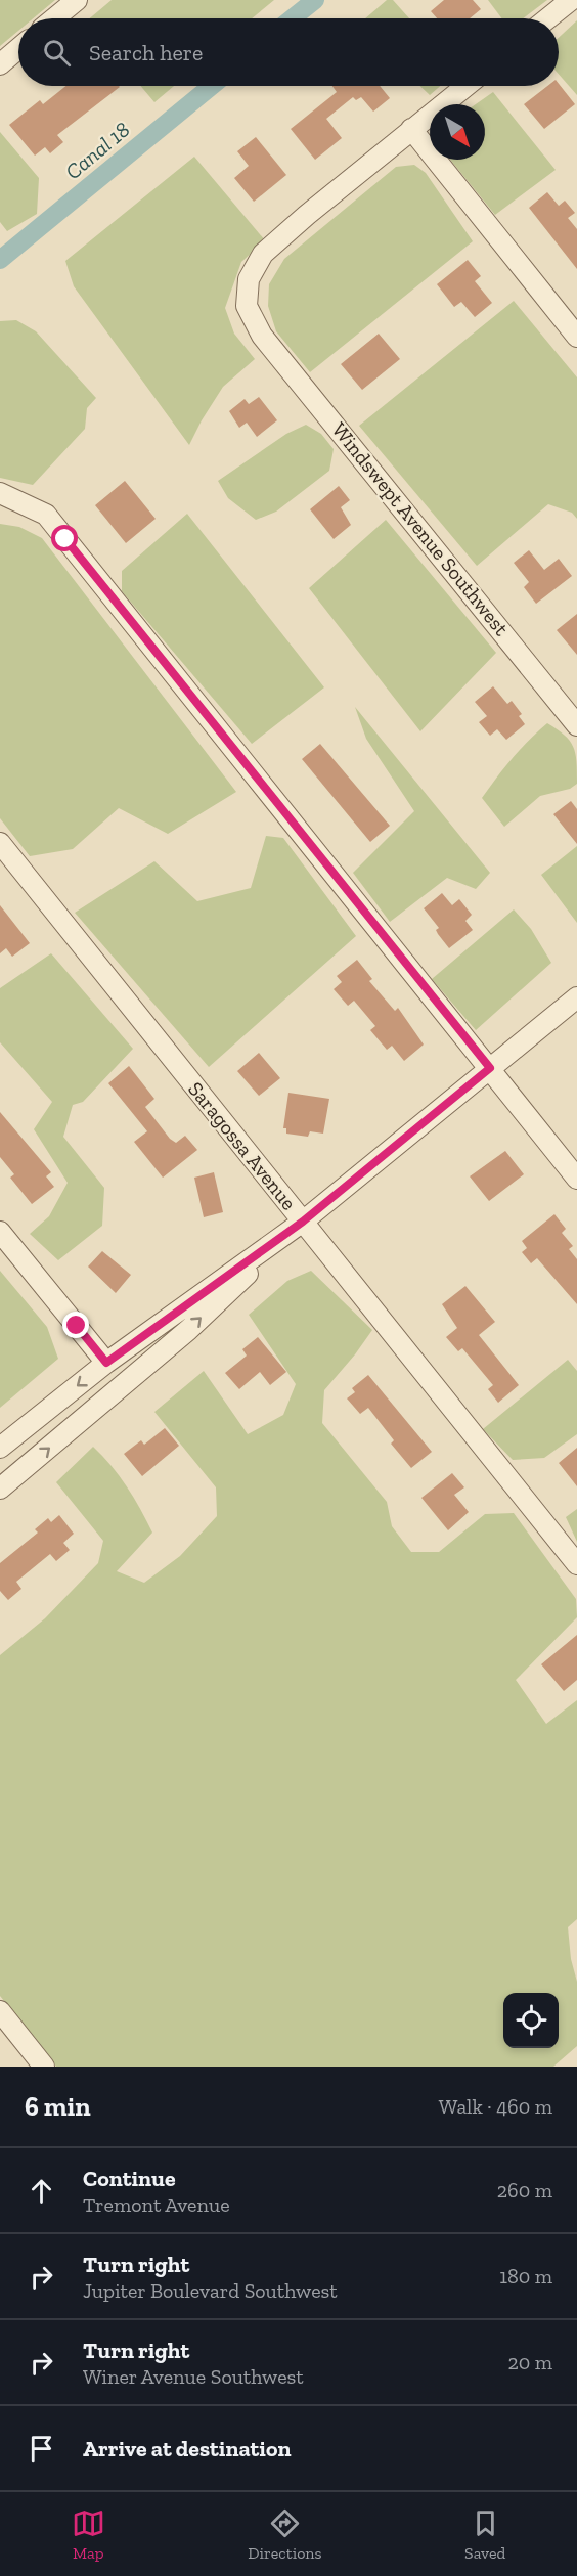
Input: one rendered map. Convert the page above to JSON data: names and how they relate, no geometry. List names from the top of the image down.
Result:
{
  "streets": {
    "street": ["Windswept Avenue Southwest", "Saragossa Avenue"]
  },
  "water": ["Canal 18"],
  "north": "bottom right",
  "page": {
    "search": "Search here",
    "heading": ["6 min", "Walk · 460 m"],
    "list": [
      ["Continue", "Tremont Avenue", "260 m"],
      ["Turn right", "Jupiter Boulevard Southwest", "180 m"],
      ["Turn right", "Winer Avenue Southwest", "20 m"],
      "Arrive at destination"
    ],
    "nav": ["Map", "Directions", "Saved"]
  }
}
